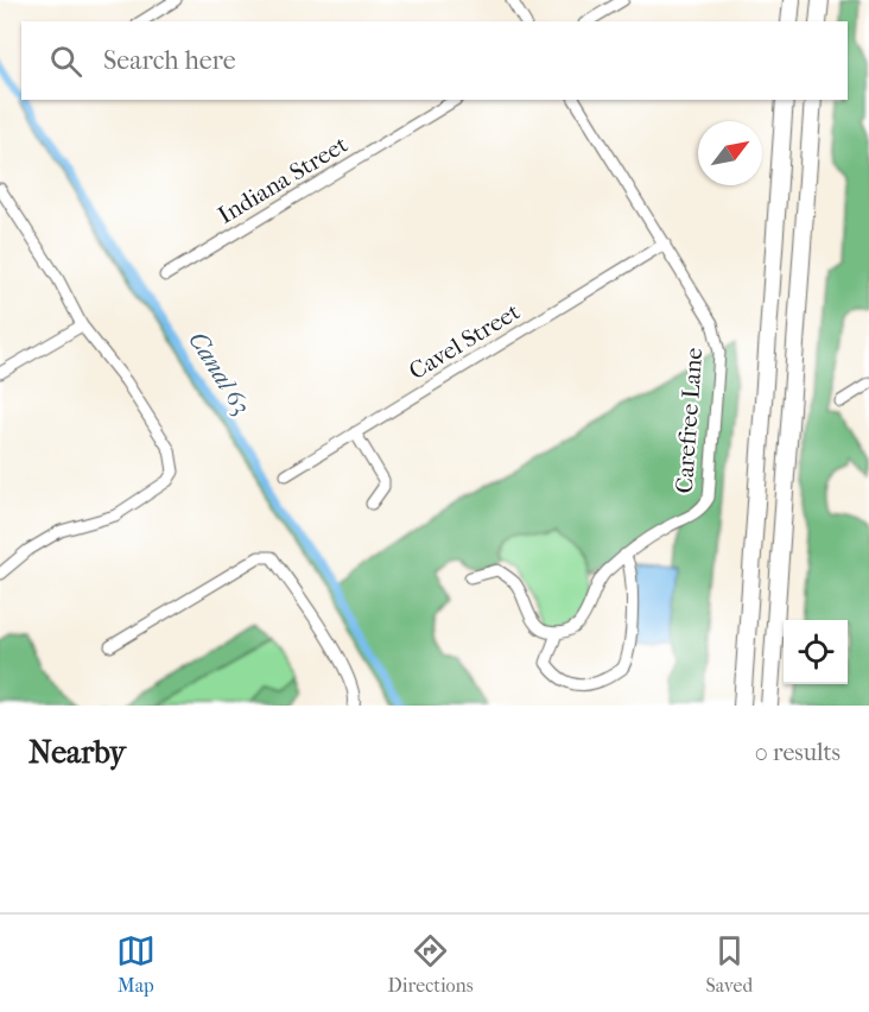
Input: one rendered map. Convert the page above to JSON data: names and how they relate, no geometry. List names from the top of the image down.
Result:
{
  "streets": {
    "street": ["Indiana Street", "Cavel Street", "Carefree Lane"]
  },
  "crossings": [
    ["Cavel Street", "Carefree Lane"]
  ],
  "water": ["Canal 63"],
  "north": "top right",
  "page": {
    "search": "Search here",
    "heading": ["Nearby", "0 results"],
    "nav": ["Map", "Directions", "Saved"]
  }
}
